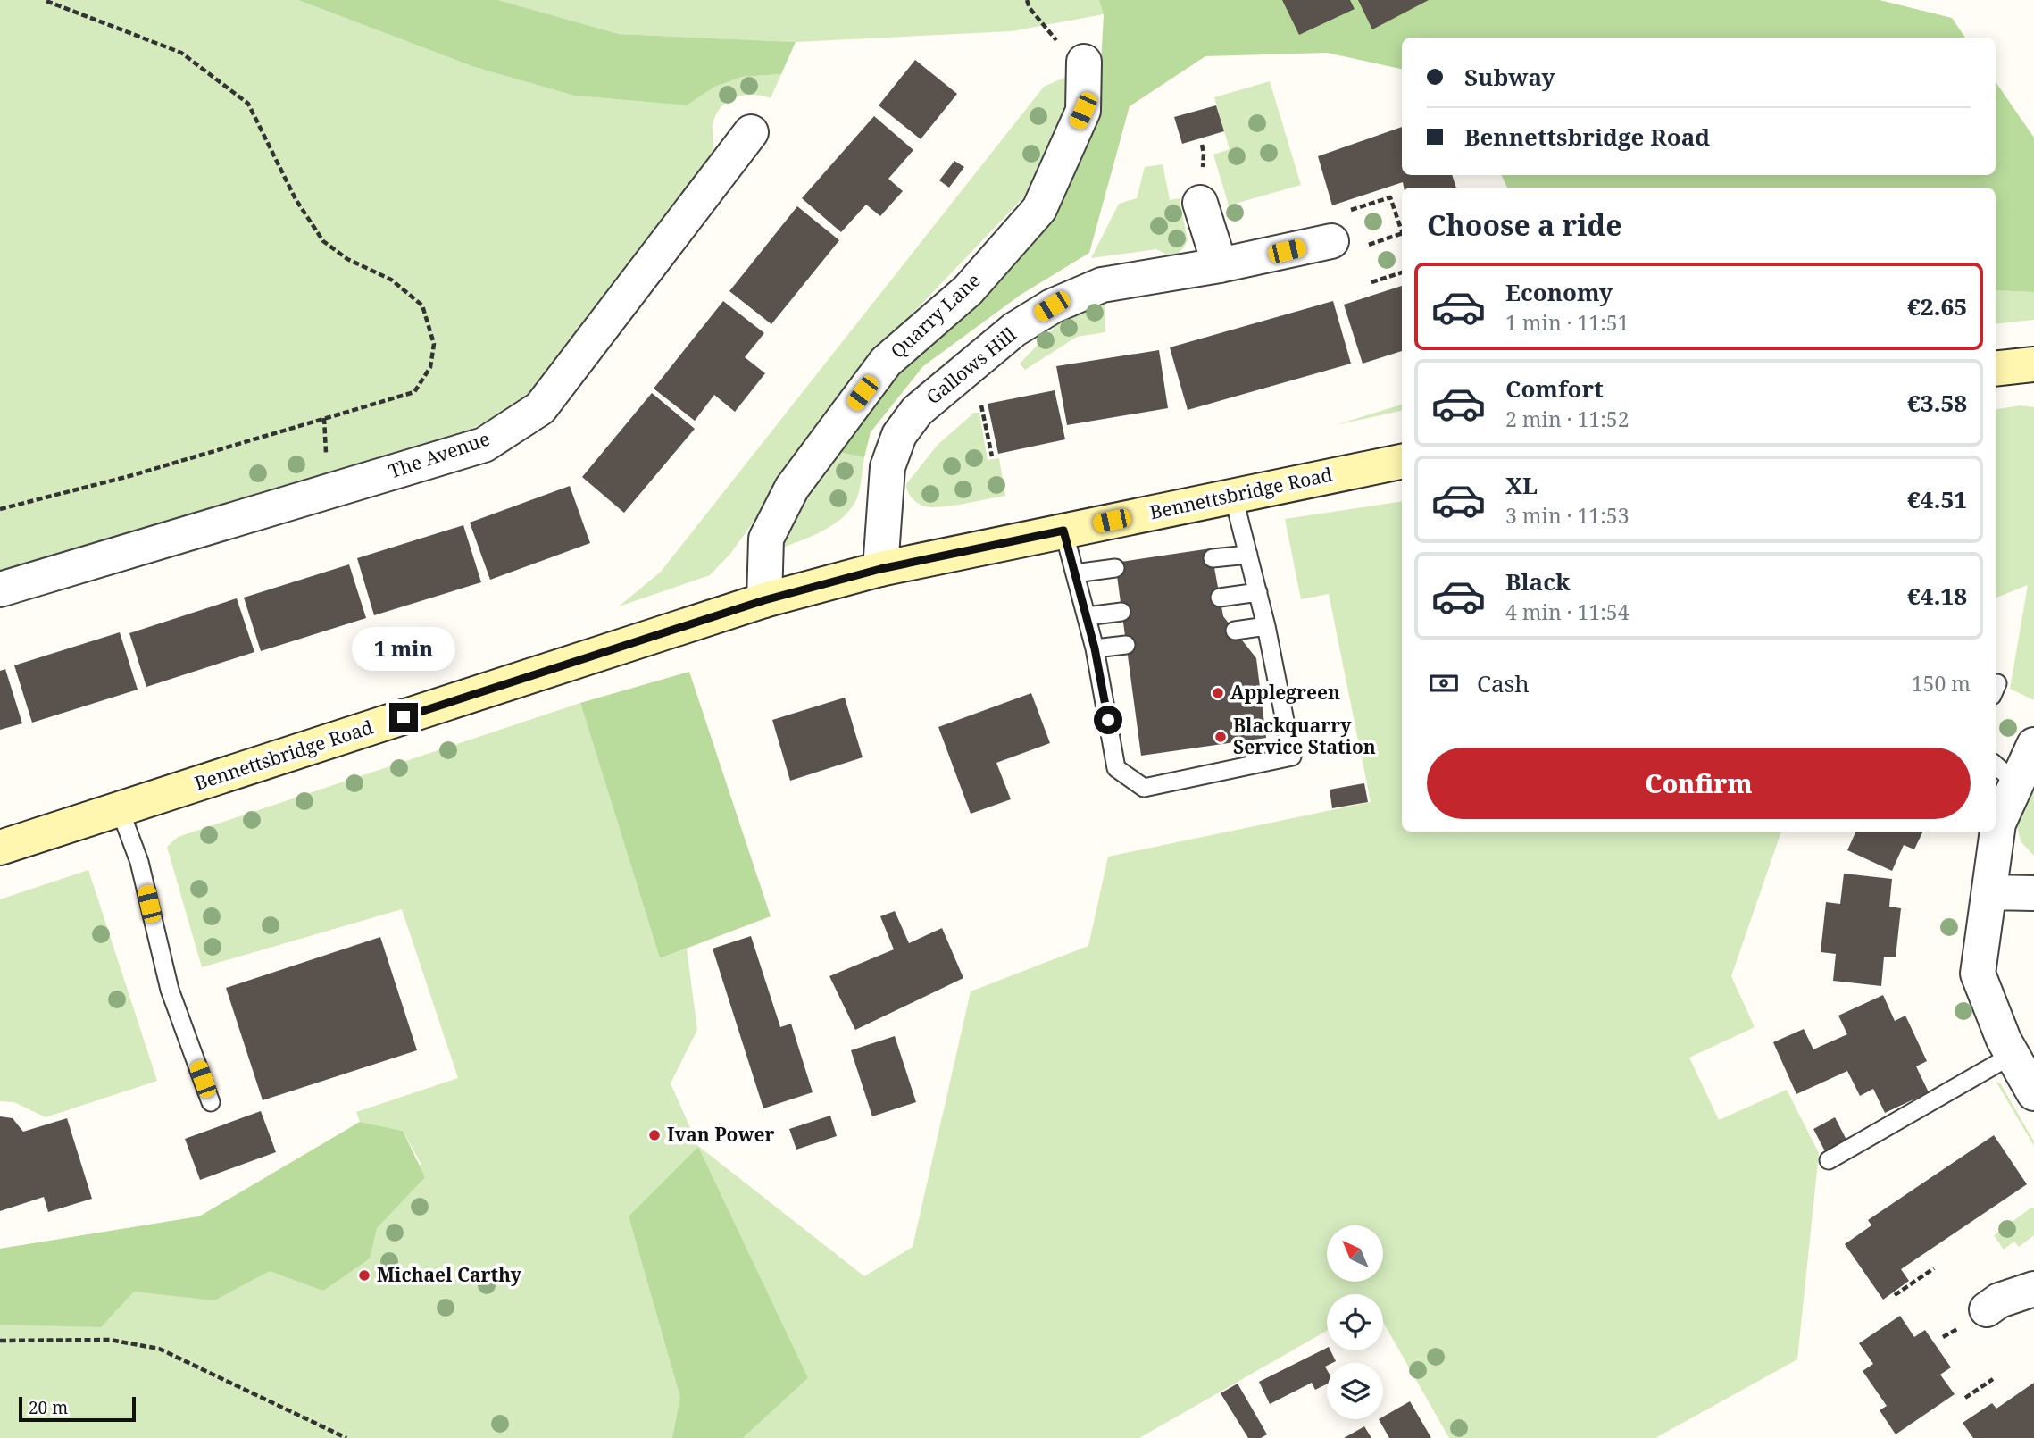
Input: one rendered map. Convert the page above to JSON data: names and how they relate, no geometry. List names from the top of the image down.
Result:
{
  "streets": {
    "main road": ["Bennettsbridge Road"],
    "street": ["Quarry Lane", "Gallows Hill", "The Avenue"]
  },
  "crossings": [
    ["Quarry Lane", "Bennettsbridge Road"],
    ["Gallows Hill", "Bennettsbridge Road"]
  ],
  "places": [
    "Applegreen",
    "Blackquarry Service Station",
    "Ivan Power",
    "Michael Carthy"
  ],
  "scale_bar": "20 m",
  "north": "top left",
  "page": {
    "banner": ["Subway", "Bennettsbridge Road"],
    "heading": "Choose a ride",
    "list": [
      {
        "name": "Economy",
        "note": "1 min · 11:51",
        "value": "€2.65"
      },
      {
        "name": "Comfort",
        "note": "2 min · 11:52",
        "value": "€3.58"
      },
      {
        "name": "XL",
        "note": "3 min · 11:53",
        "value": "€4.51"
      },
      {
        "name": "Black",
        "note": "4 min · 11:54",
        "value": "€4.18"
      }
    ],
    "bubble": "1 min",
    "pay": ["Cash", "150 m"],
    "buttons": "Confirm",
    "scale": "20 m"
  }
}
